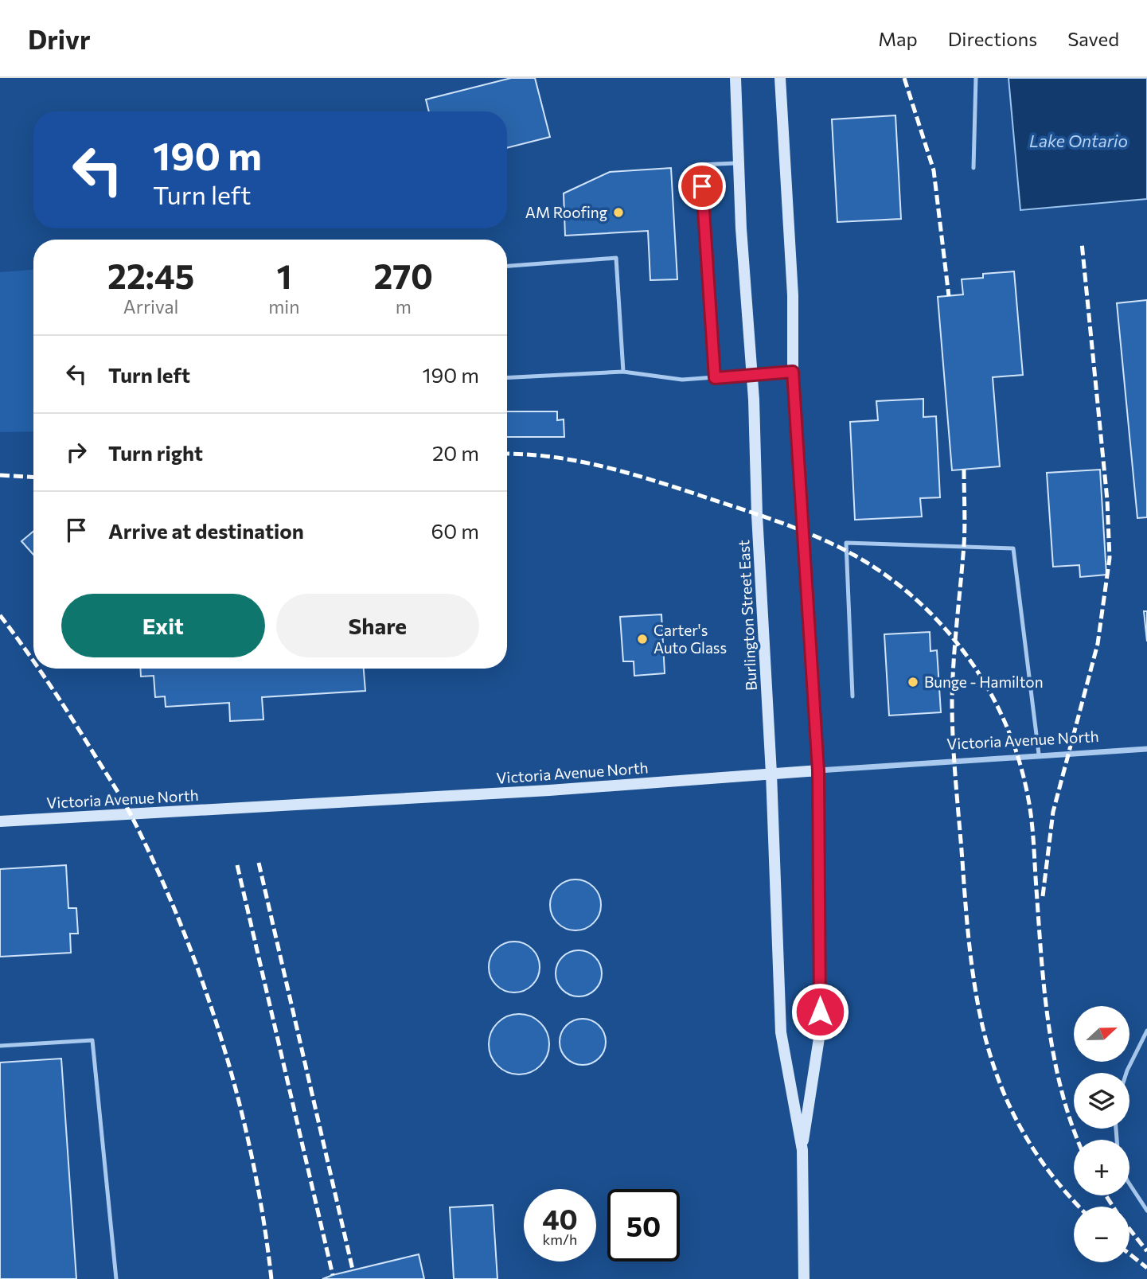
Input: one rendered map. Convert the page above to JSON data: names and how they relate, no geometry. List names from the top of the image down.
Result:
{
  "streets": {
    "main road": ["Burlington Street East", "Victoria Avenue North"]
  },
  "crossings": [
    ["Burlington Street East", "Victoria Avenue North"]
  ],
  "water": ["Lake Ontario"],
  "places": ["AM Roofing", "Carter's Auto Glass", "Bunge - Hamilton"],
  "north": "right",
  "page": {
    "header": "Drivr",
    "nav": ["Map", "Directions", "Saved"],
    "turn": ["190 m", "Turn left"],
    "eta": [
      "22:45",
      "Arrival",
      "1",
      "min",
      "270",
      "m"
    ],
    "list": [
      {
        "name": "Turn left",
        "value": "190 m"
      },
      {
        "name": "Turn right",
        "value": "20 m"
      },
      {
        "name": "Arrive at destination",
        "value": "60 m"
      }
    ],
    "buttons": ["Exit", "Share"],
    "map_buttons": ["+", "−"],
    "speed": "40 km/h",
    "limit": "50"
  }
}
